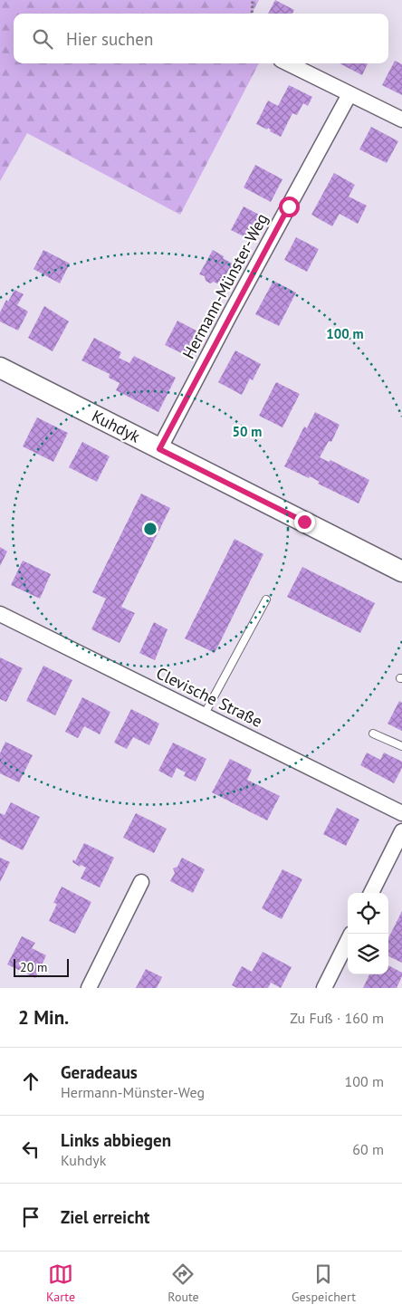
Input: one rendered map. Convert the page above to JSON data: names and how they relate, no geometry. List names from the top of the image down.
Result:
{
  "streets": {
    "main road": ["Kuhdyk"],
    "street": ["Hermann-Münster-Weg", "Clevische Straße"]
  },
  "crossings": [
    ["Hermann-Münster-Weg", "Kuhdyk"]
  ],
  "scale_bar": "20 m",
  "page": {
    "search": "Hier suchen",
    "scale": "20 m",
    "heading": ["2 Min.", "Zu Fuß · 160 m"],
    "list": [
      ["Geradeaus", "Hermann-Münster-Weg", "100 m"],
      ["Links abbiegen", "Kuhdyk", "60 m"],
      "Ziel erreicht"
    ],
    "nav": ["Karte", "Route", "Gespeichert"]
  },
  "rings": ["100 m", "50 m"]
}
